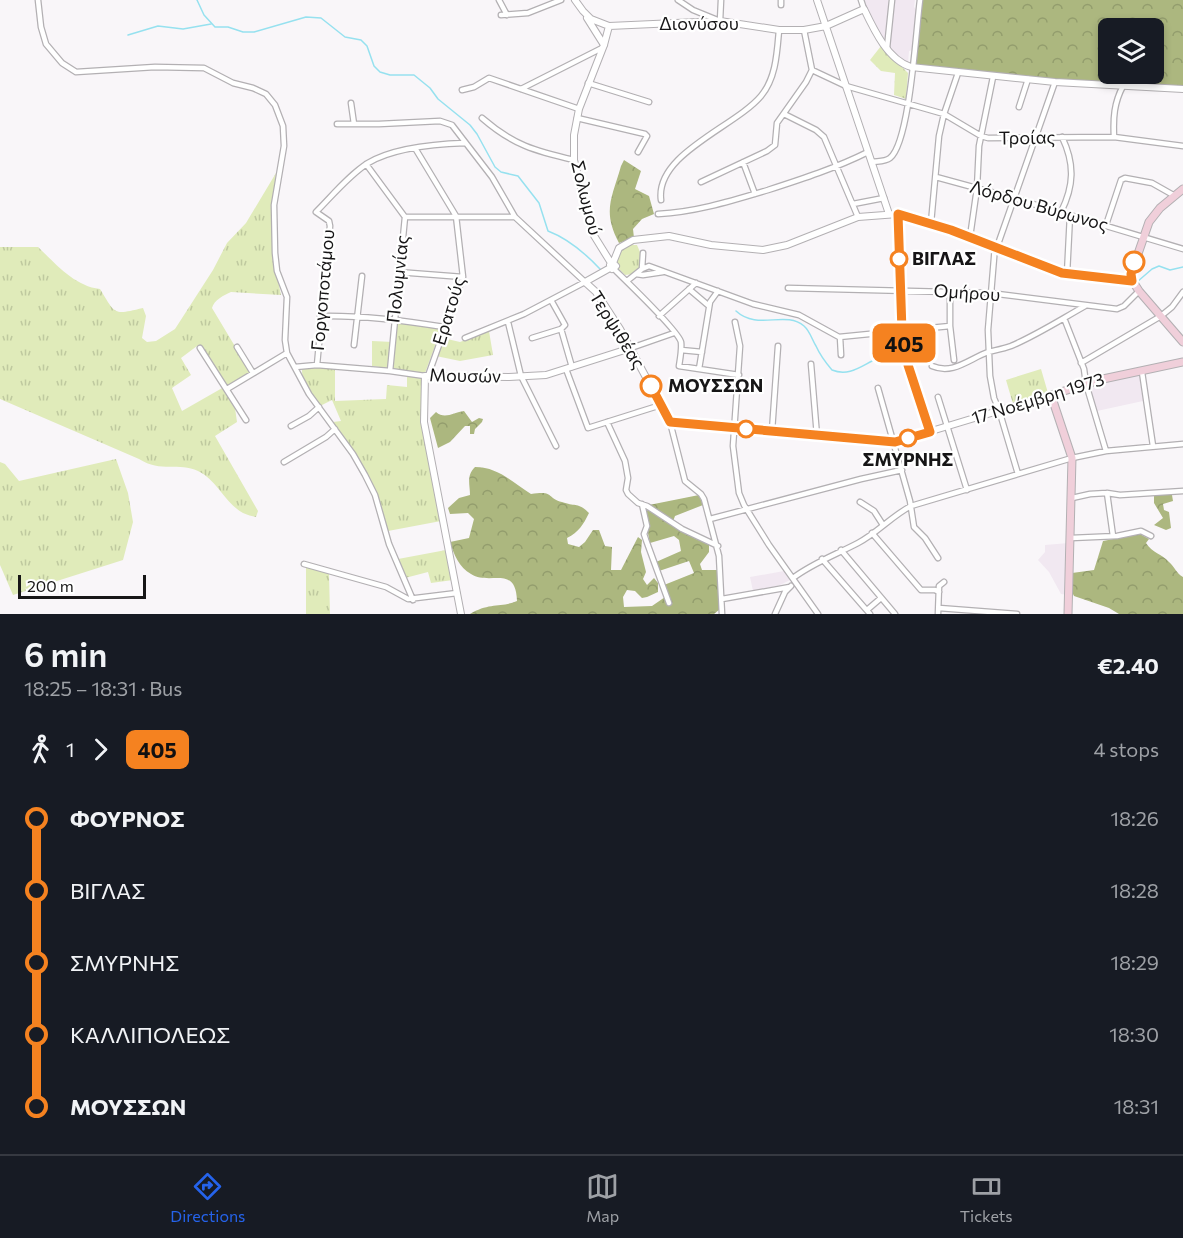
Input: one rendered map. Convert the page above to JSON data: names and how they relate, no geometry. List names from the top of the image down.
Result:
{
  "streets": {
    "main road": ["17 Νοέμβρη 1973"],
    "street": [
      "Διονύσου",
      "Τροίας",
      "Σολωμού",
      "Λόρδου Βύρωνος",
      "Πολυμνίας",
      "Γοργοποτάμου",
      "Ομήρου",
      "Ερατούς",
      "Τερψιθέας",
      "Μουσών"
    ]
  },
  "crossings": [
    ["Διονύσου", "Σολωμού"],
    ["Πολυμνίας", "Γοργοποτάμου"],
    ["Πολυμνίας", "Μουσών"],
    ["Γοργοποτάμου", "Ερατούς"],
    ["Γοργοποτάμου", "Μουσών"],
    ["Ερατούς", "Μουσών"],
    ["Τερψιθέας", "Μουσών"]
  ],
  "places": ["ΒΙΓΛΑΣ", "ΜΟΥΣΣΩΝ", "ΣΜΥΡΝΗΣ"],
  "lines": ["bus line 405"],
  "scale_bar": "200 m",
  "page": {
    "on_map": "405",
    "scale": "200 m",
    "heading": ["6 min", "18:25 – 18:31 · Bus", "€2.40"],
    "legs": ["1", "405", "4 stops"],
    "list": [
      {
        "name": "ΦΟΥΡΝΟΣ",
        "value": "18:26"
      },
      {
        "name": "ΒΙΓΛΑΣ",
        "value": "18:28"
      },
      {
        "name": "ΣΜΥΡΝΗΣ",
        "value": "18:29"
      },
      {
        "name": "ΚΑΛΛΙΠΟΛΕΩΣ",
        "value": "18:30"
      },
      {
        "name": "ΜΟΥΣΣΩΝ",
        "value": "18:31"
      }
    ],
    "tabs": ["Directions", "Map", "Tickets"]
  }
}
